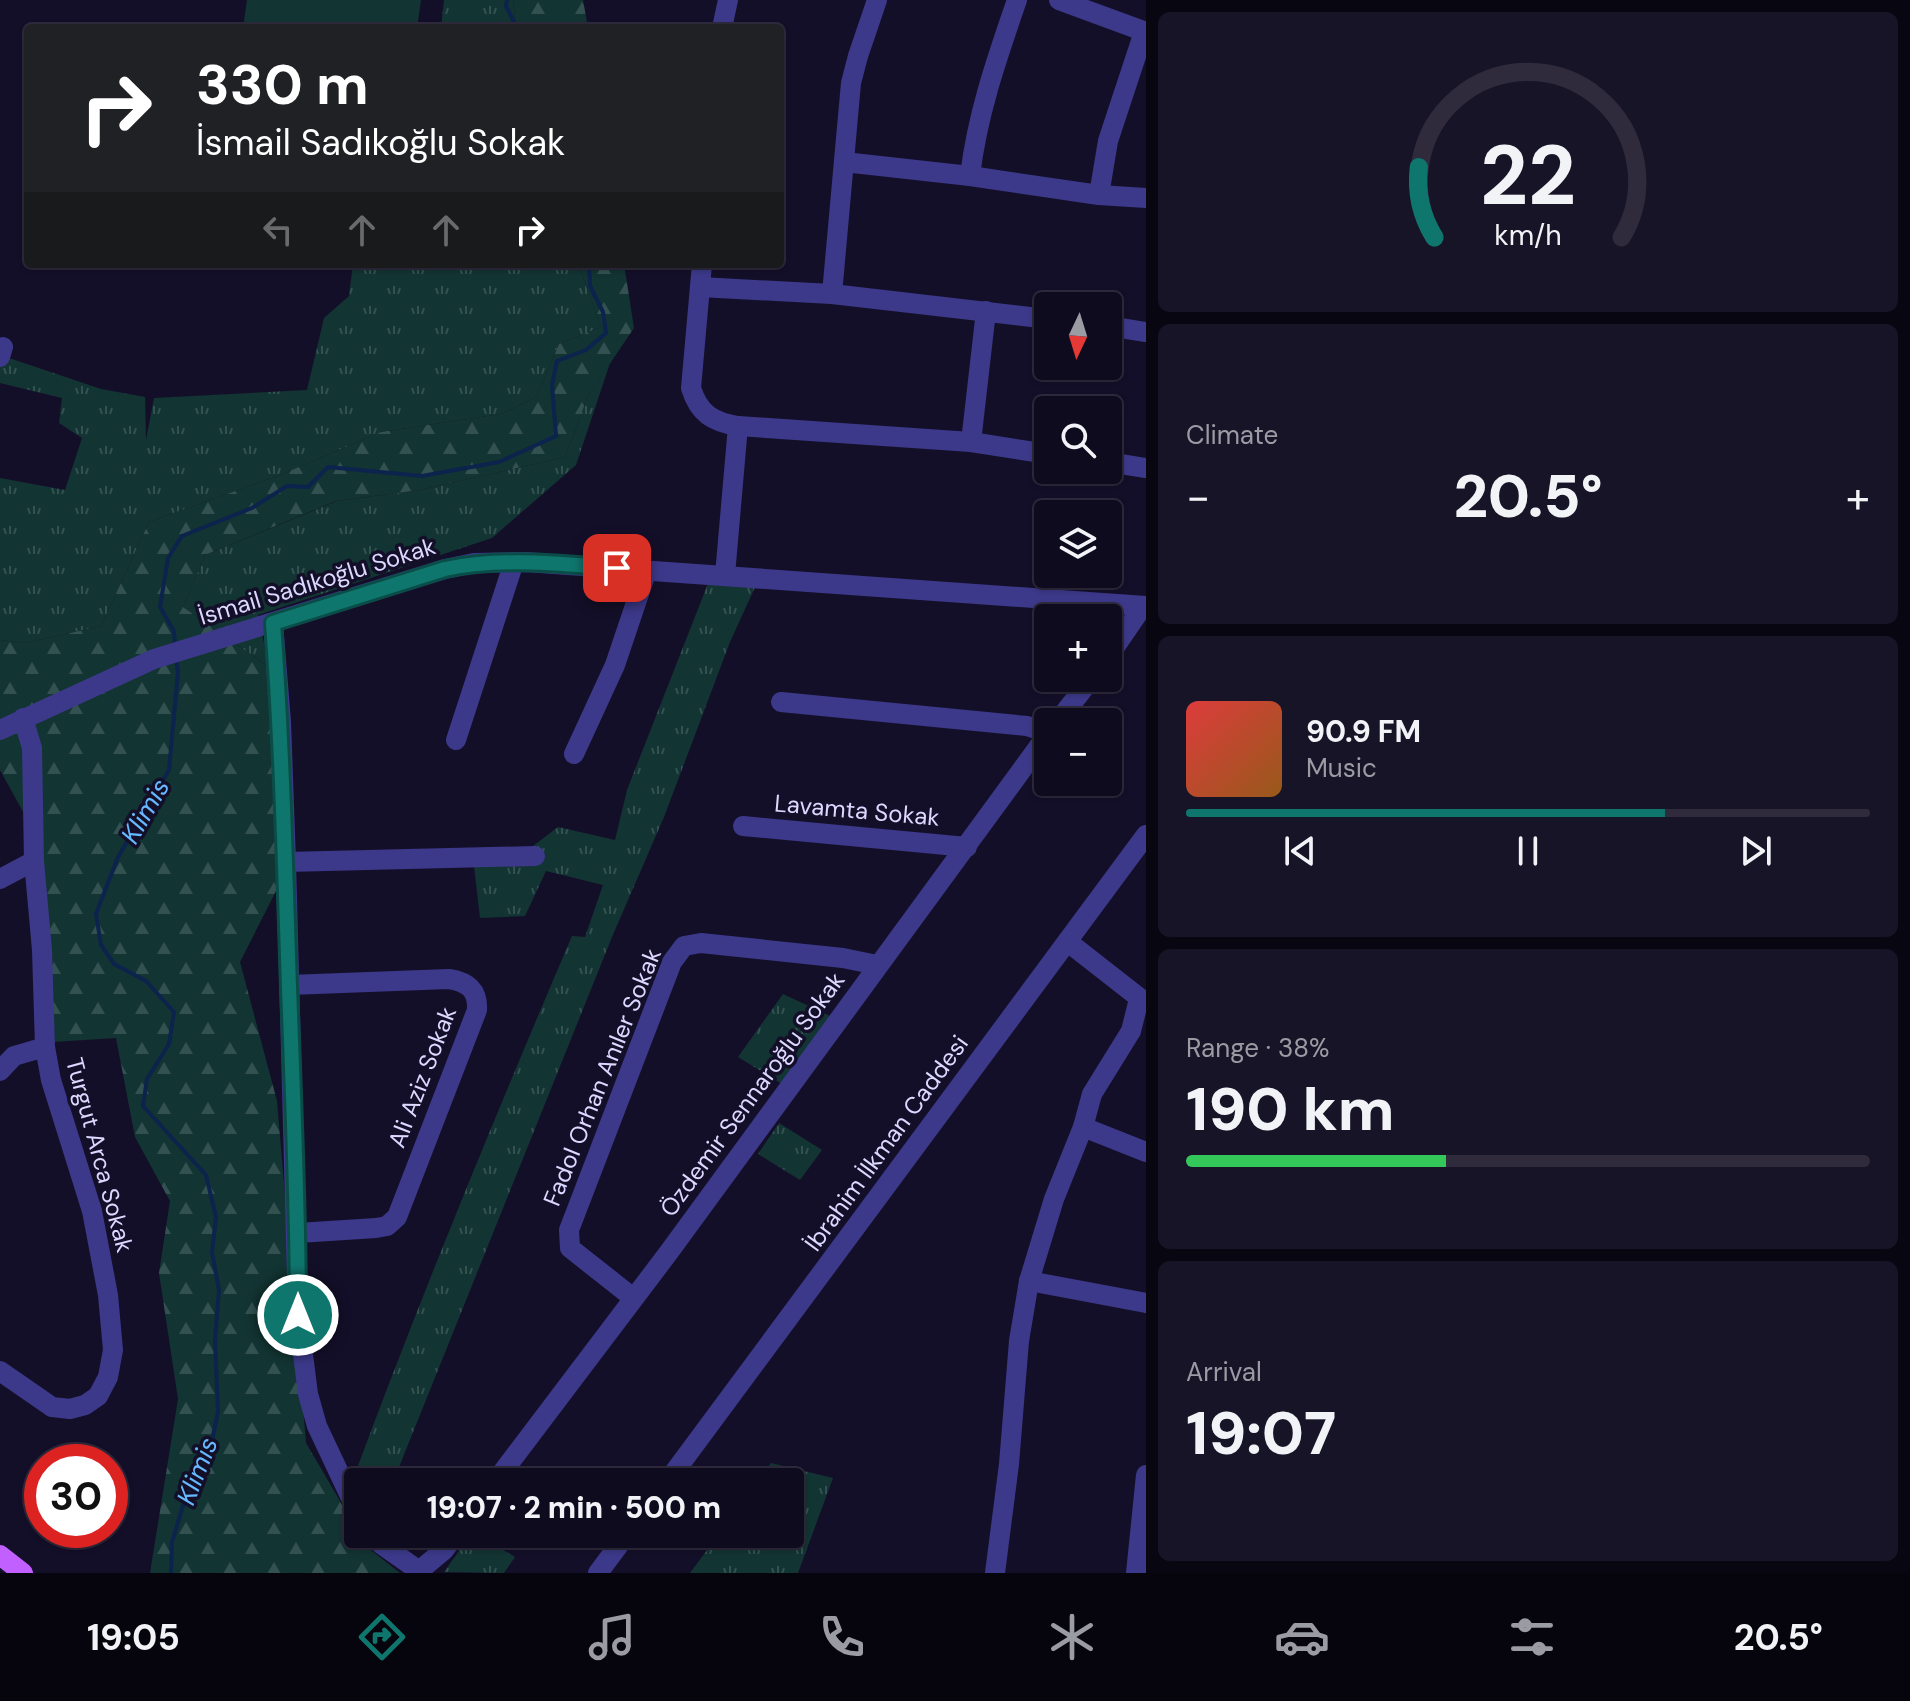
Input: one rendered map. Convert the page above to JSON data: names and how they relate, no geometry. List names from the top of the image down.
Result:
{
  "streets": {
    "street": [
      "İsmail Sadıkoğlu Sokak",
      "Lavamta Sokak",
      "Ali Aziz Sokak",
      "Fadol Orhan Anıler Sokak",
      "Özdemir Sennaroğlu Sokak",
      "İbrahim İlkman Caddesi",
      "Turgut Arca Sokak"
    ]
  },
  "crossings": [
    ["İsmail Sadıkoğlu Sokak", "Turgut Arca Sokak"],
    ["Lavamta Sokak", "Özdemir Sennaroğlu Sokak"],
    ["Fadol Orhan Anıler Sokak", "Özdemir Sennaroğlu Sokak"]
  ],
  "water": ["Klimis"],
  "north": "bottom",
  "page": {
    "turn": ["330 m", "İsmail Sadıkoğlu Sokak"],
    "map_buttons": ["+", "−"],
    "tile": [
      "Climate",
      ["Range · 38%", "190 km"],
      ["Arrival", "19:07"]
    ],
    "heat": ["−", "20.5°", "+"],
    "song": ["90.9 FM", "Music"],
    "limit": "30",
    "trip": "19:07 · 2 min · 500 m",
    "tabs": ["19:05", "20.5°"],
    "gauge": ["22", "km/h"]
  }
}
